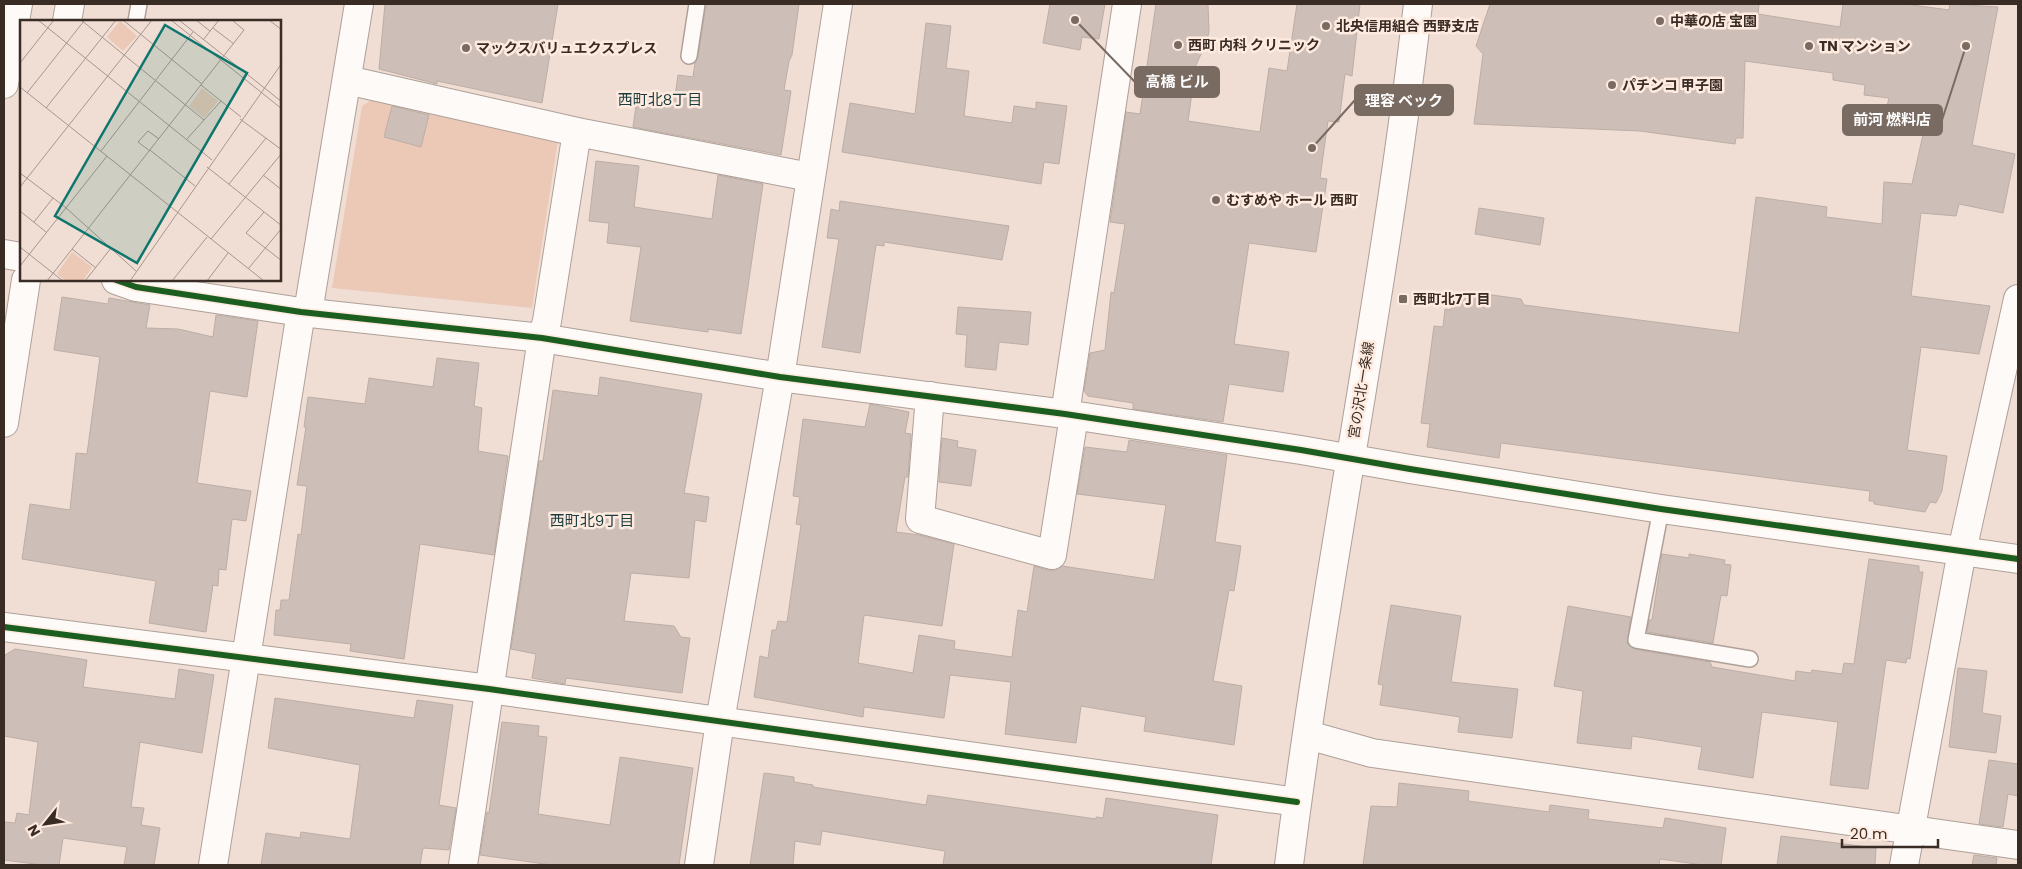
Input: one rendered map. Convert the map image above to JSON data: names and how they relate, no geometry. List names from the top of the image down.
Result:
{
  "streets": {
    "street": ["宮の沢北一条線"]
  },
  "districts": ["西町北8丁目", "西町北9丁目"],
  "places": {
    "other": [
      "高橋 ビル",
      "中華の店 宝園",
      "北央信用組合 西野支店",
      "西町 内科 クリニック",
      "TN マンション",
      "前河 燃料店",
      "マックスバリュエクスプレス",
      "パチンコ 甲子園",
      "理容 ベック",
      "むすめや ホール 西町"
    ],
    "transit": ["西町北7丁目"]
  },
  "scale_bar": "20 m",
  "north": "bottom left"
}
